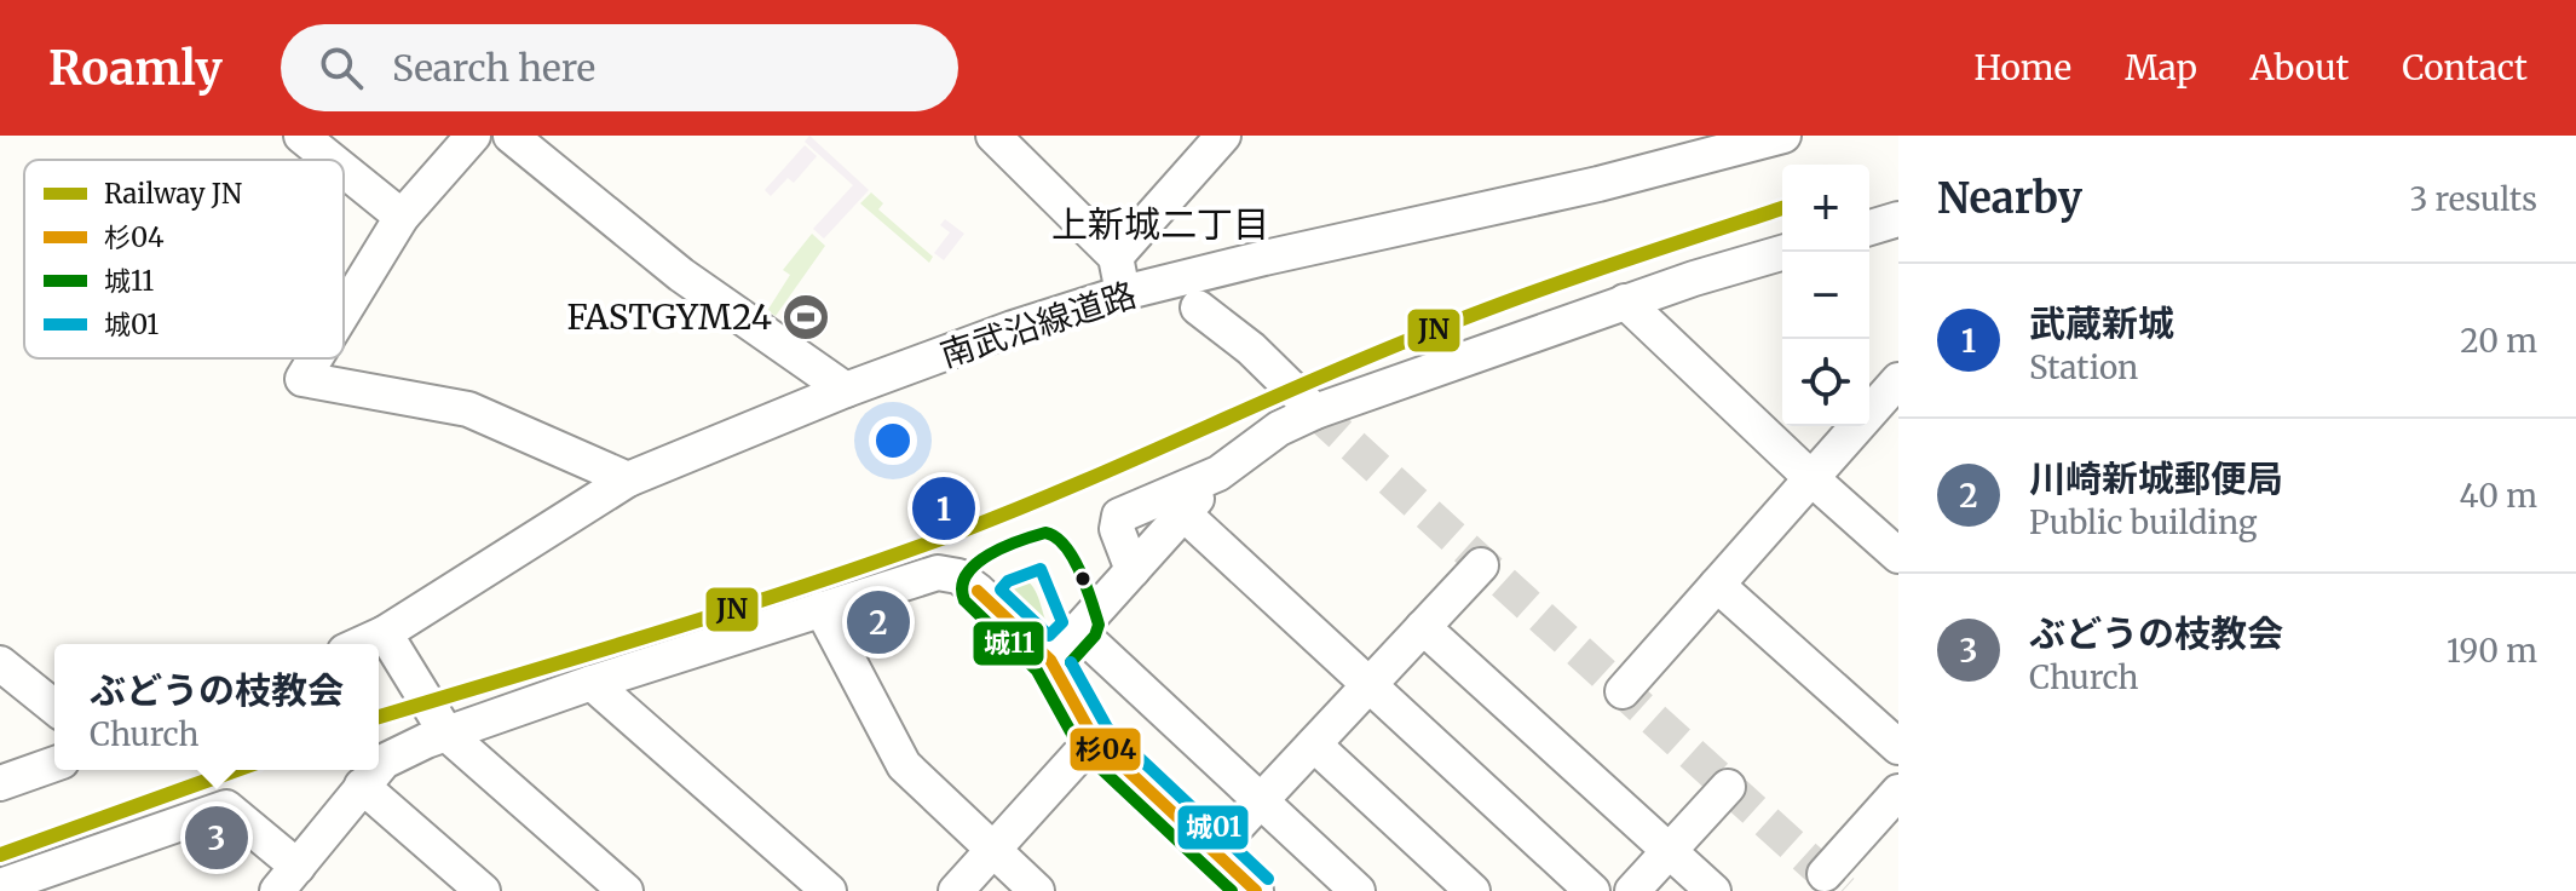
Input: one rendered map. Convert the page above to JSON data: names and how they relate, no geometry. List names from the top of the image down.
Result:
{
  "streets": {
    "street": ["南武沿線道路"]
  },
  "districts": ["上新城二丁目"],
  "places": {
    "sports": ["FASTGYM24"]
  },
  "lines": [
    "rail line JN",
    "transit line 城11",
    "transit line 城01",
    "transit line 杉04"
  ],
  "legend": [
    "Railway JN",
    "杉04",
    "城11",
    "城01"
  ],
  "page": {
    "header": "Roamly",
    "search": "Search here",
    "nav": [
      "Home",
      "Map",
      "About",
      "Contact"
    ],
    "heading": ["Nearby", "3 results"],
    "map_buttons": ["+", "−"],
    "list": [
      {
        "mark": "1",
        "name": "武蔵新城",
        "note": "Station",
        "value": "20 m"
      },
      {
        "mark": "2",
        "name": "川崎新城郵便局",
        "note": "Public building",
        "value": "40 m"
      },
      {
        "mark": "3",
        "name": "ぶどうの枝教会",
        "note": "Church",
        "value": "190 m"
      }
    ],
    "pins": ["1", "2", "3"],
    "popup": ["ぶどうの枝教会", "Church"]
  }
}
